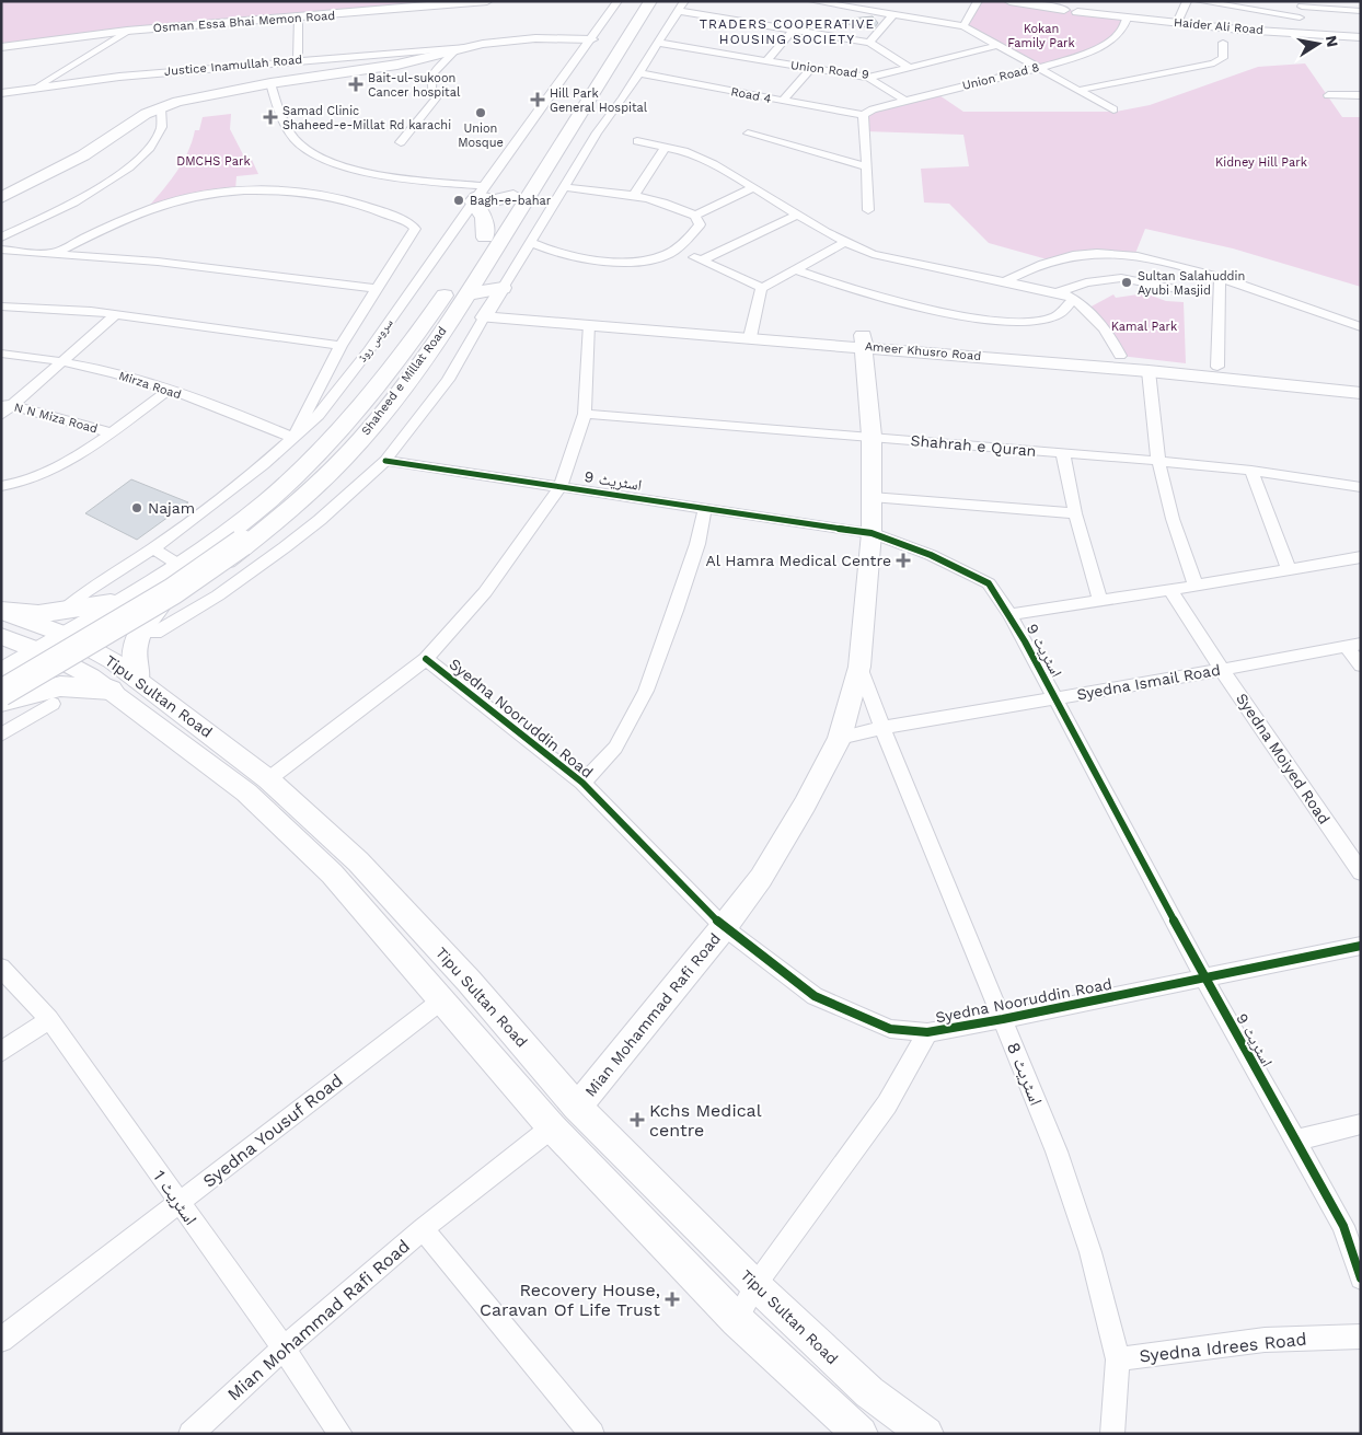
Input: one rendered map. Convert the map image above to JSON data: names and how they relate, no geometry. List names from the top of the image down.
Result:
{
  "streets": {
    "main road": [
      "Osman Essa Bhai Memon Road",
      "Haider Ali Road",
      "Ameer Khusro Road",
      "Shaheed e Millat Road",
      "Tipu Sultan Road",
      "Mian Mohammad Rafi Road"
    ],
    "street": [
      "Justice Inamullah Road",
      "Union Road 9",
      "Union Road 8",
      "Road 4",
      "سروس روڈ",
      "Mirza Road",
      "N N Miza Road",
      "Shahrah e Quran",
      "اسٹریٹ 9",
      "Syedna Ismail Road",
      "Syedna Nooruddin Road",
      "Syedna Moiyed Road",
      "اسٹریٹ 8",
      "Syedna Yousuf Road",
      "اسٹریٹ 1",
      "Syedna Idrees Road"
    ]
  },
  "crossings": [
    ["Haider Ali Road", "Union Road 8"],
    ["Union Road 8", "Road 4"],
    ["سروس روڈ", "Mirza Road"],
    ["Ameer Khusro Road", "Mian Mohammad Rafi Road"],
    ["Shaheed e Millat Road", "Tipu Sultan Road"],
    ["Shahrah e Quran", "Mian Mohammad Rafi Road"],
    ["اسٹریٹ 9", "Syedna Ismail Road"],
    ["اسٹریٹ 9", "Syedna Nooruddin Road"],
    ["اسٹریٹ 9", "Mian Mohammad Rafi Road"],
    ["Syedna Ismail Road", "Syedna Moiyed Road"],
    ["Syedna Ismail Road", "Mian Mohammad Rafi Road"],
    ["Syedna Ismail Road", "اسٹریٹ 8"],
    ["Tipu Sultan Road", "Mian Mohammad Rafi Road"],
    ["Tipu Sultan Road", "Syedna Yousuf Road"],
    ["Syedna Nooruddin Road", "Mian Mohammad Rafi Road"],
    ["Syedna Nooruddin Road", "اسٹریٹ 8"],
    ["Mian Mohammad Rafi Road", "اسٹریٹ 8"],
    ["Mian Mohammad Rafi Road", "اسٹریٹ 1"],
    ["اسٹریٹ 8", "Syedna Idrees Road"],
    ["Syedna Yousuf Road", "اسٹریٹ 1"]
  ],
  "districts": ["TRADERS COOPERATIVE HOUSING SOCIETY"],
  "parks": [
    "Kokan Family Park",
    "DMCHS Park",
    "Kidney Hill Park",
    "Kamal Park"
  ],
  "places": {
    "health": [
      "Bait-ul-sukoon Cancer hospital",
      "Hill Park General Hospital",
      "Samad Clinic Shaheed-e-Millat Rd karachi",
      "Al Hamra Medical Centre",
      "Kchs Medical centre",
      "Recovery House, Caravan Of Life Trust"
    ],
    "other": [
      "Union Mosque",
      "Bagh-e-bahar",
      "Sultan Salahuddin Ayubi Masjid",
      "Najam"
    ]
  },
  "north": "right"
}
